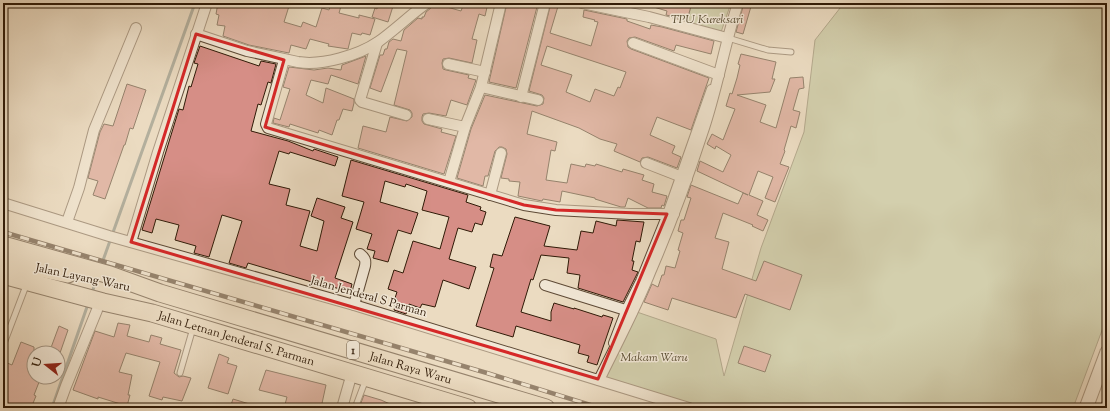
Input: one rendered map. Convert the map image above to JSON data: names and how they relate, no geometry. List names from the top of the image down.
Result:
{
  "streets": {
    "highway": [
      "Jalan Layang Waru",
      "Jalan Letnan Jenderal S. Parman",
      "1",
      "Jalan Raya Waru"
    ],
    "street": ["Jalan Jenderal S Parman"]
  },
  "crossings": [
    ["Jalan Layang Waru", "Jalan Letnan Jenderal S. Parman"],
    ["Jalan Letnan Jenderal S. Parman", "Jalan Raya Waru"]
  ],
  "parks": ["TPU Kureksari", "Makam Waru"],
  "north": "left"
}
